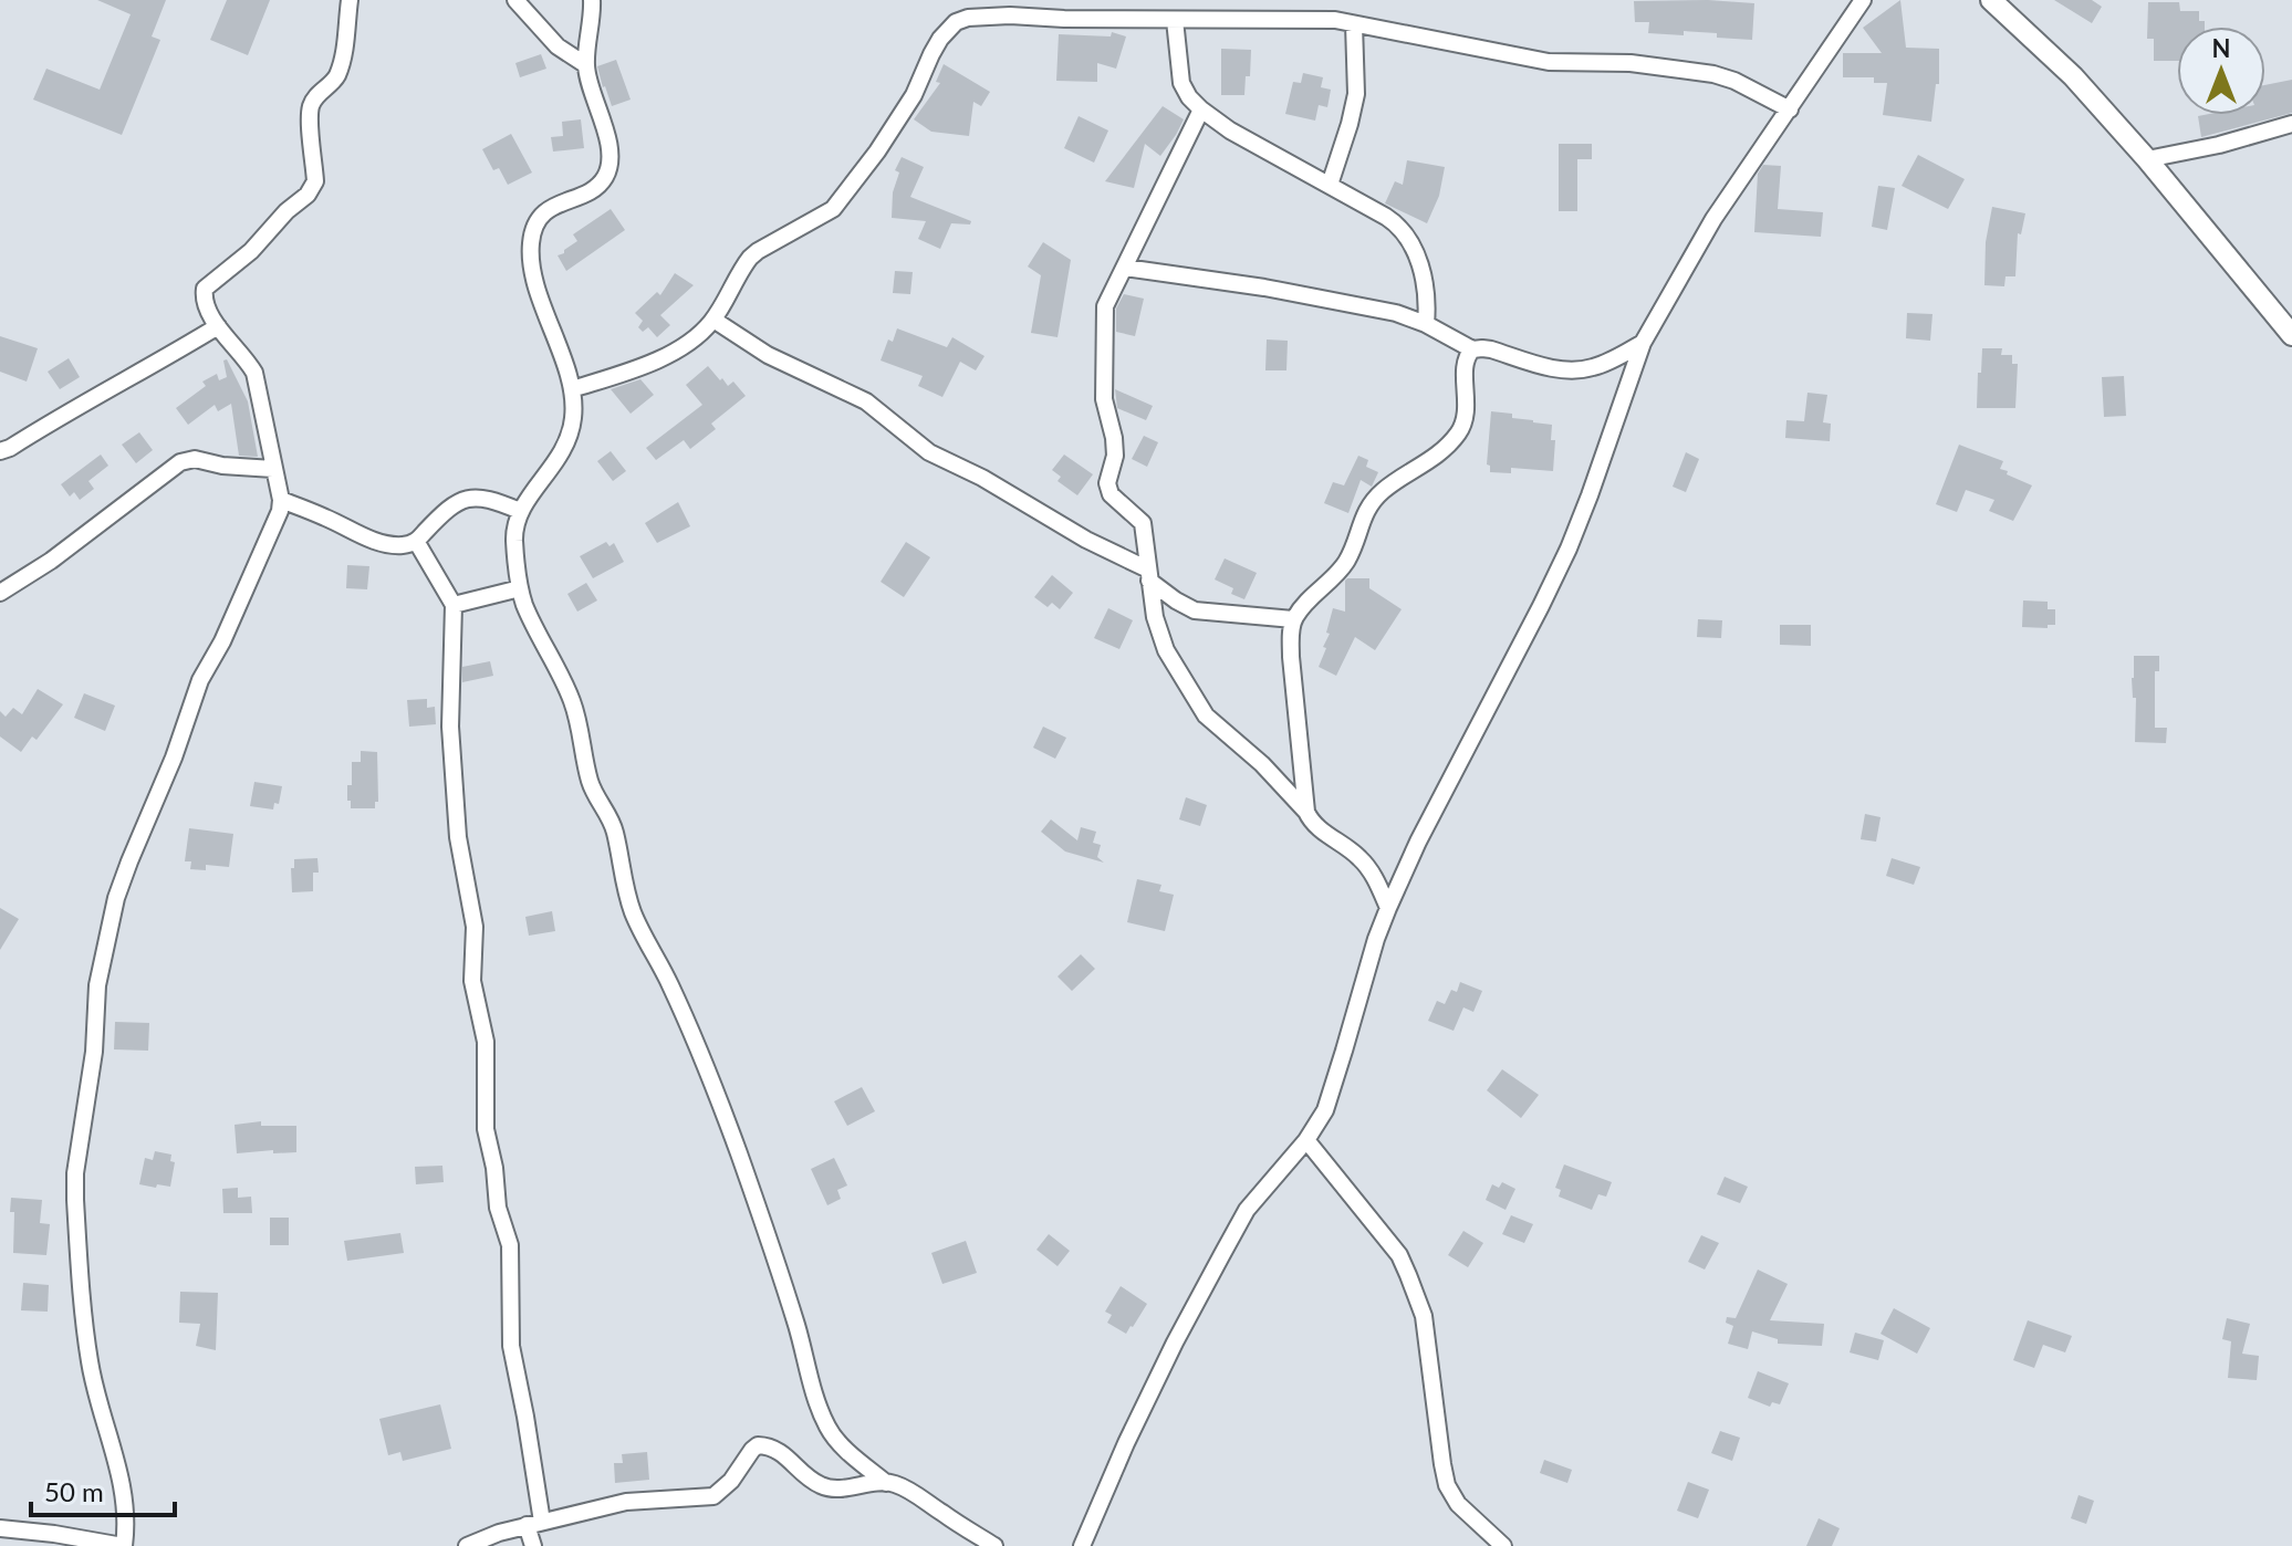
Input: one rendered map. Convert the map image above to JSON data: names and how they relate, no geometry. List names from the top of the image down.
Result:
{
  "scale_bar": "50 m",
  "north": "top"
}
